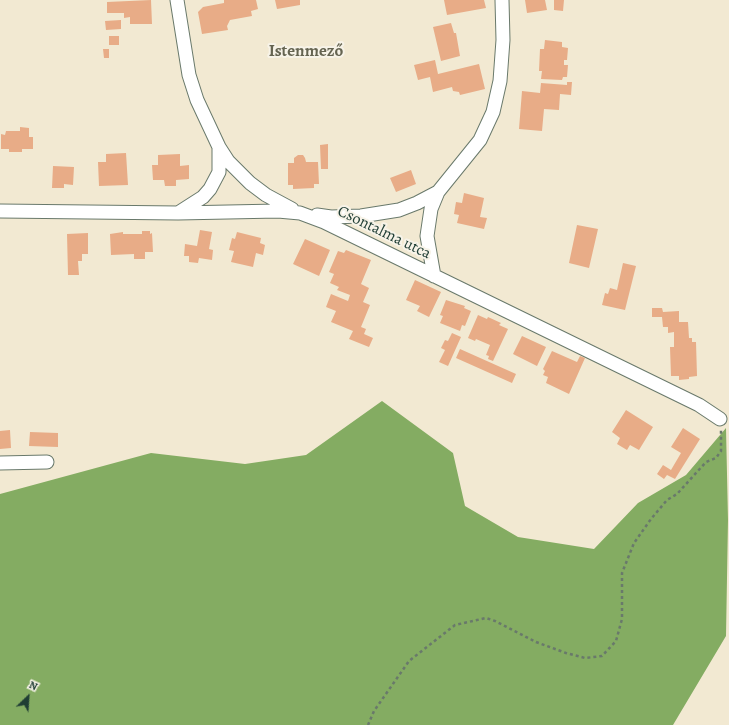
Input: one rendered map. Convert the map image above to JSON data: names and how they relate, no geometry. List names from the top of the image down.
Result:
{
  "streets": {
    "street": ["Csontalma utca"]
  },
  "districts": ["Istenmező"],
  "north": "top right"
}
